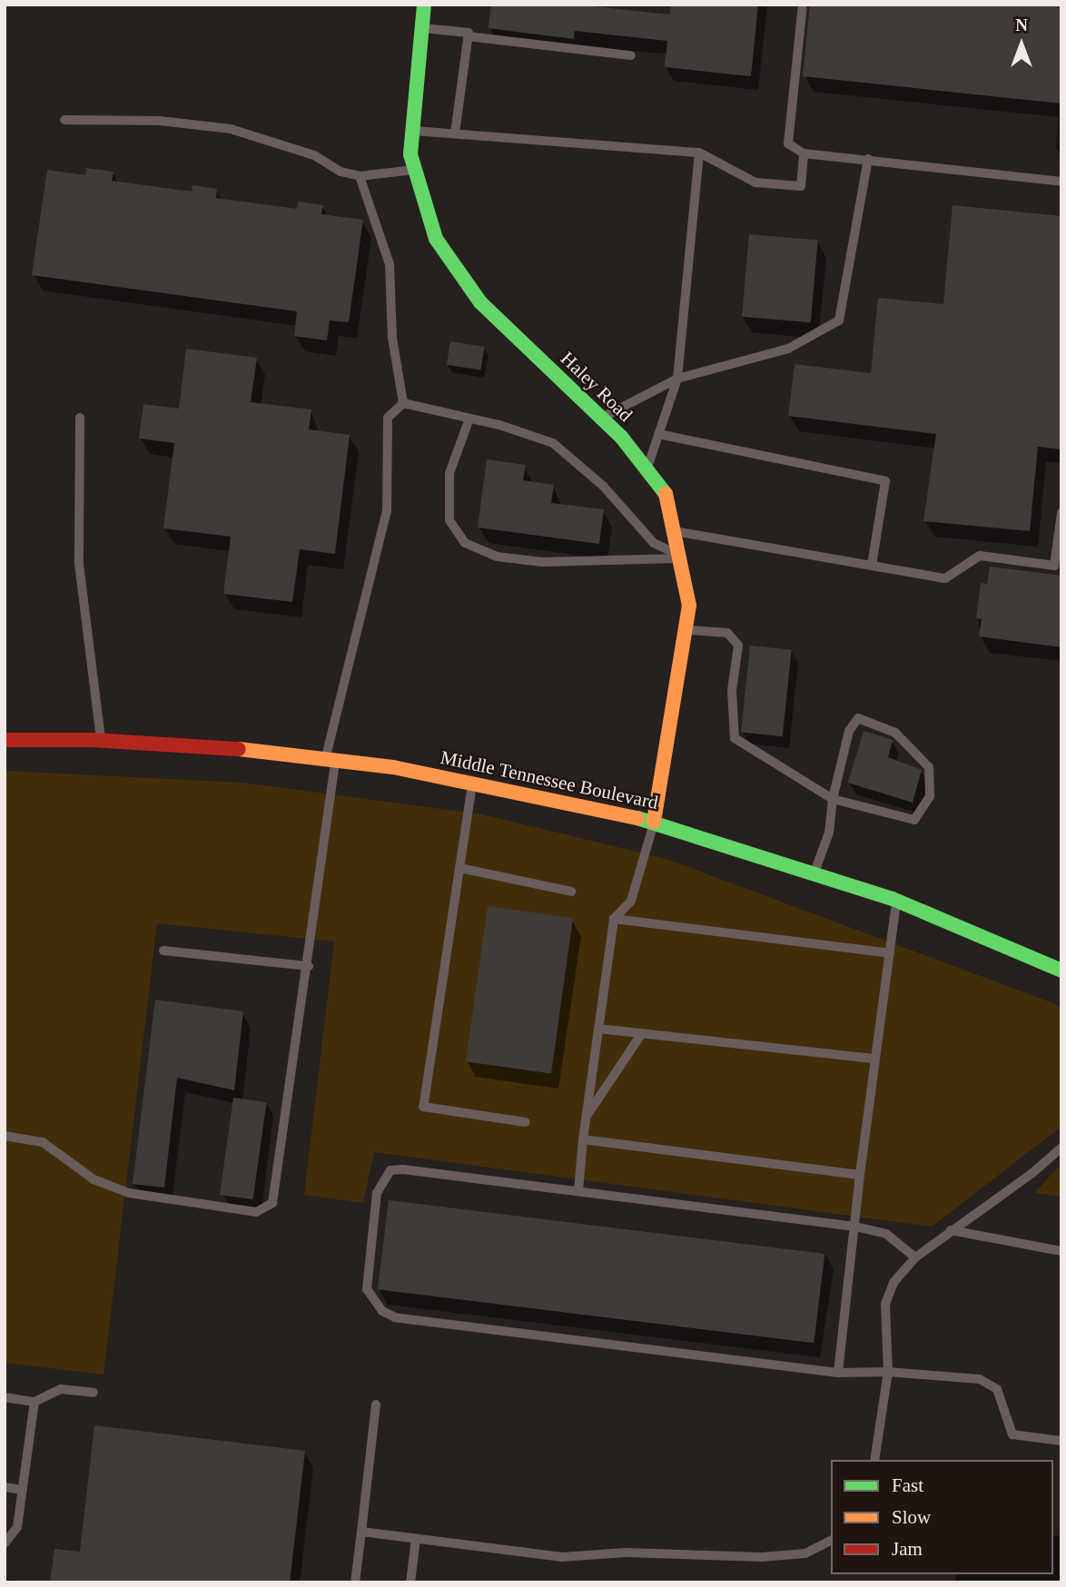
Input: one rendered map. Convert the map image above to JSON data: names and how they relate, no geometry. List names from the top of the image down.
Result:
{
  "streets": {
    "main road": ["Haley Road", "Middle Tennessee Boulevard"]
  },
  "crossings": [
    ["Haley Road", "Middle Tennessee Boulevard"]
  ],
  "legend": ["Fast", "Slow", "Jam"],
  "north": "top"
}
